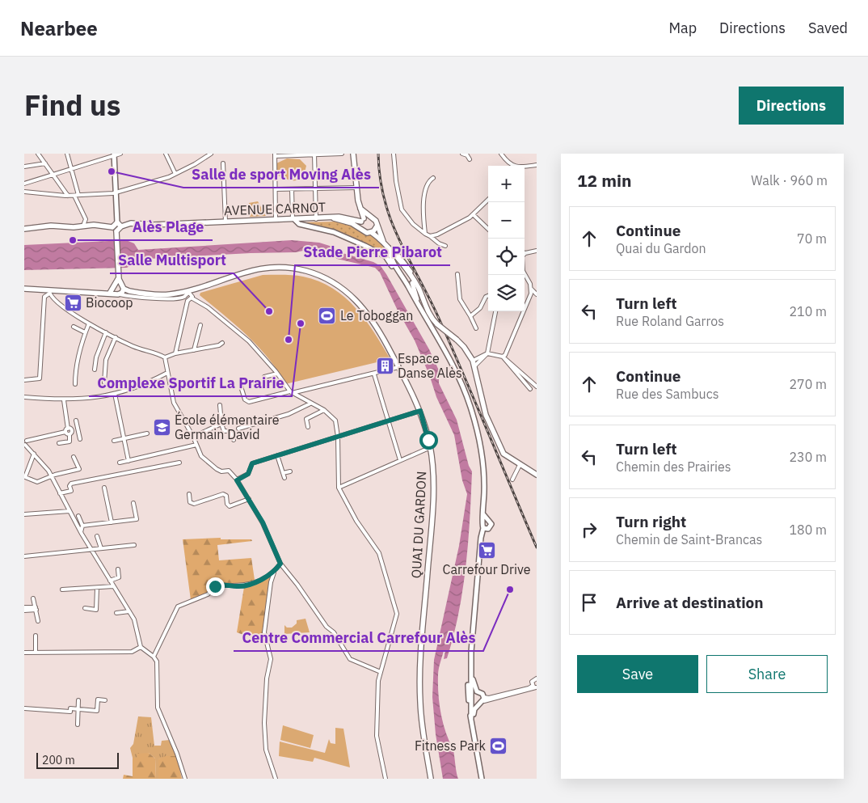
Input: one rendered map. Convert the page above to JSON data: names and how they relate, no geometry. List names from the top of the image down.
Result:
{
  "streets": {
    "main road": ["AVENUE CARNOT", "QUAI DU GARDON"]
  },
  "places": {
    "other": [
      "Salle de sport Moving Alès",
      "Alès Plage",
      "Salle Multisport",
      "Complexe Sportif La Prairie",
      "Stade Pierre Pibarot",
      "Centre Commercial Carrefour Alès"
    ],
    "supermarket": ["Biocoop", "Carrefour Drive"],
    "sports": ["Le Toboggan", "Fitness Park"],
    "building": ["Espace Danse Alès"],
    "school or university": ["École élémentaire Germain David"]
  },
  "scale_bar": "200 m",
  "page": {
    "header": "Nearbee",
    "nav": ["Map", "Directions", "Saved"],
    "title": "Find us",
    "buttons": [
      "Directions",
      ["Save", "Share"]
    ],
    "heading": ["12 min", "Walk · 960 m"],
    "map_buttons": ["+", "−"],
    "list": [
      ["Continue", "Quai du Gardon", "70 m"],
      ["Turn left", "Rue Roland Garros", "210 m"],
      ["Continue", "Rue des Sambucs", "270 m"],
      ["Turn left", "Chemin des Prairies", "230 m"],
      ["Turn right", "Chemin de Saint-Brancas", "180 m"],
      "Arrive at destination"
    ],
    "scale": "200 m"
  }
}
